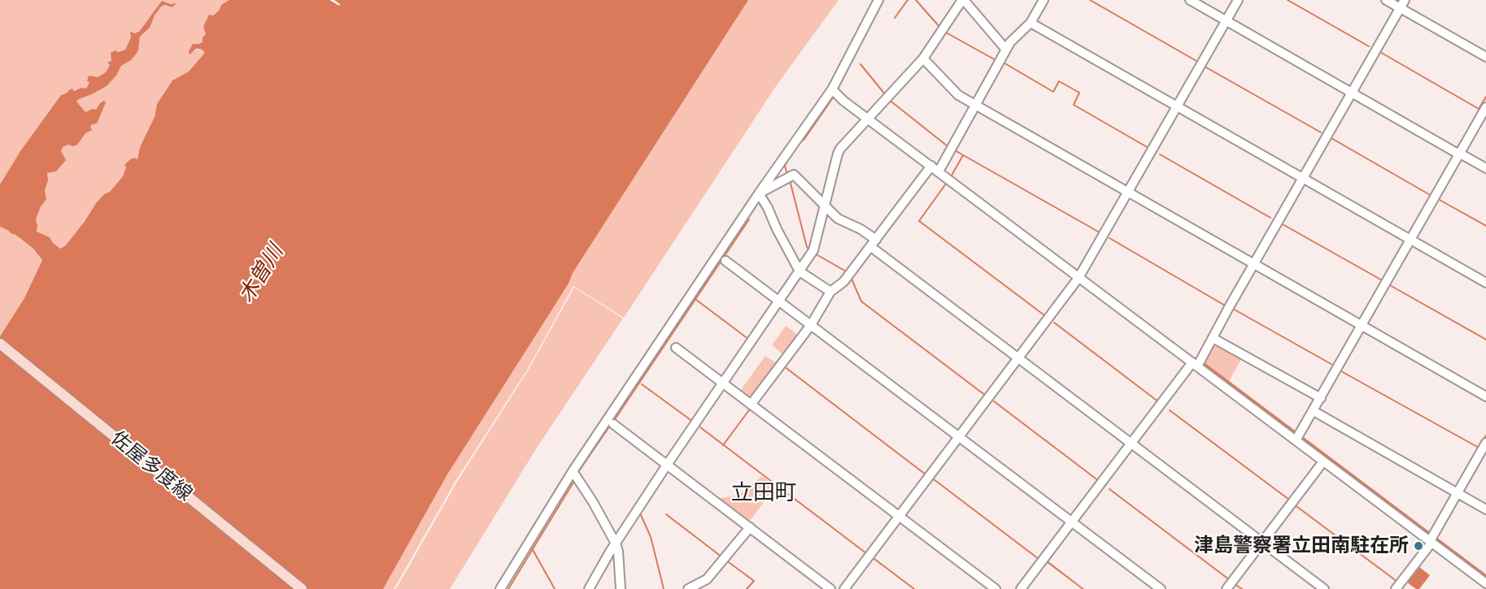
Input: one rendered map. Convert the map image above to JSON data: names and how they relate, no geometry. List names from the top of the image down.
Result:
{
  "streets": {
    "main road": ["佐屋多度線"]
  },
  "districts": ["立田町"],
  "water": ["木曽川"],
  "places": ["津島警察署立田南駐在所"]
}
